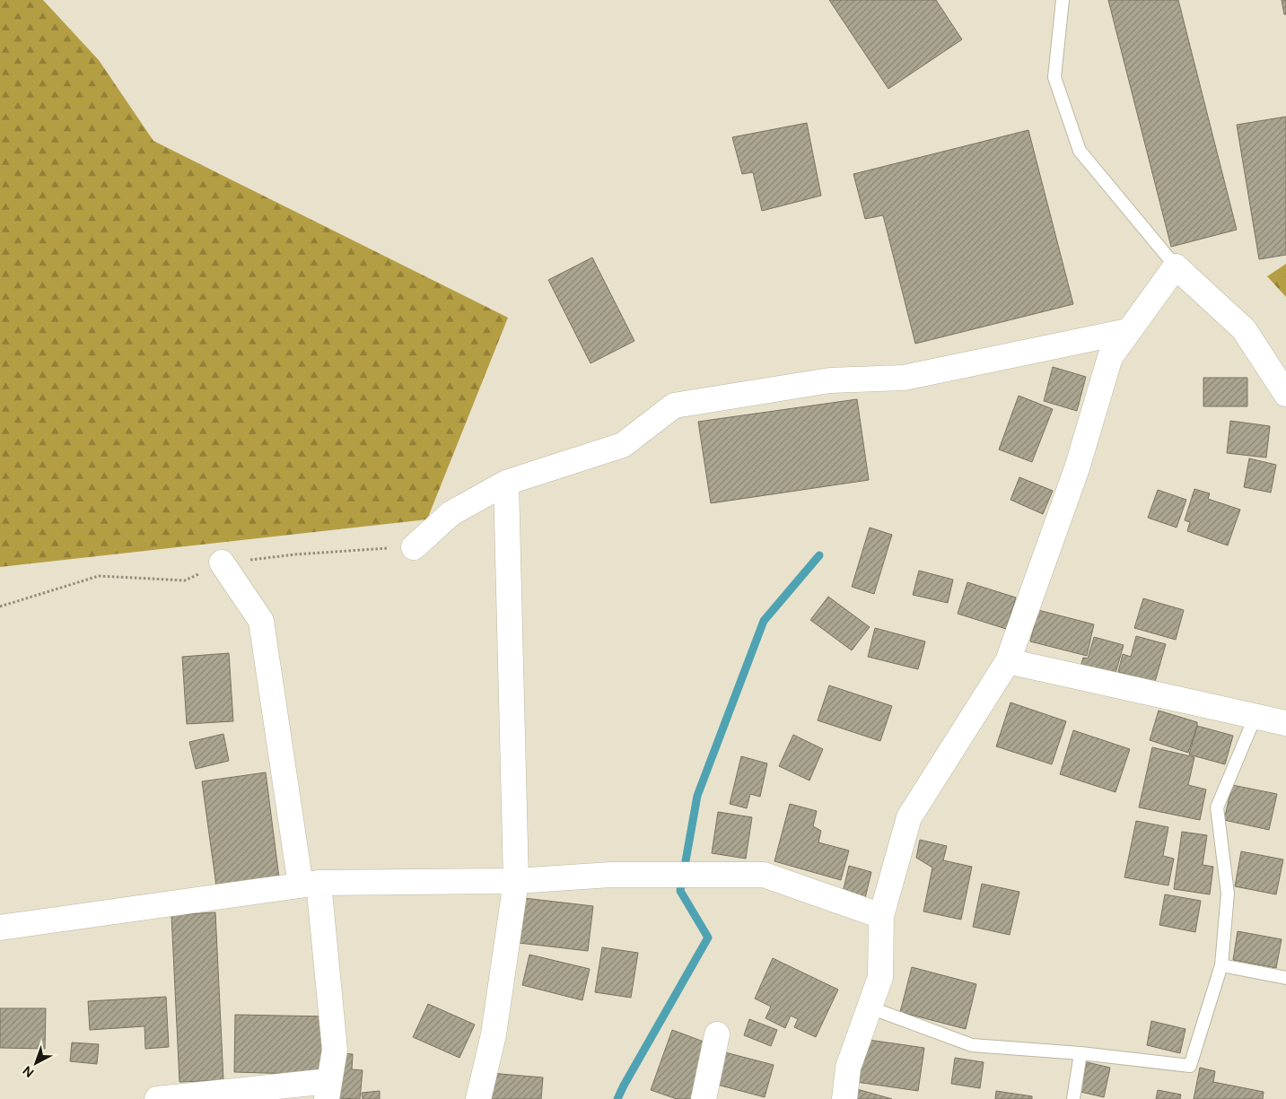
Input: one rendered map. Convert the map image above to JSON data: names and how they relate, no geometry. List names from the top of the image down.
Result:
{
  "north": "bottom left"
}
